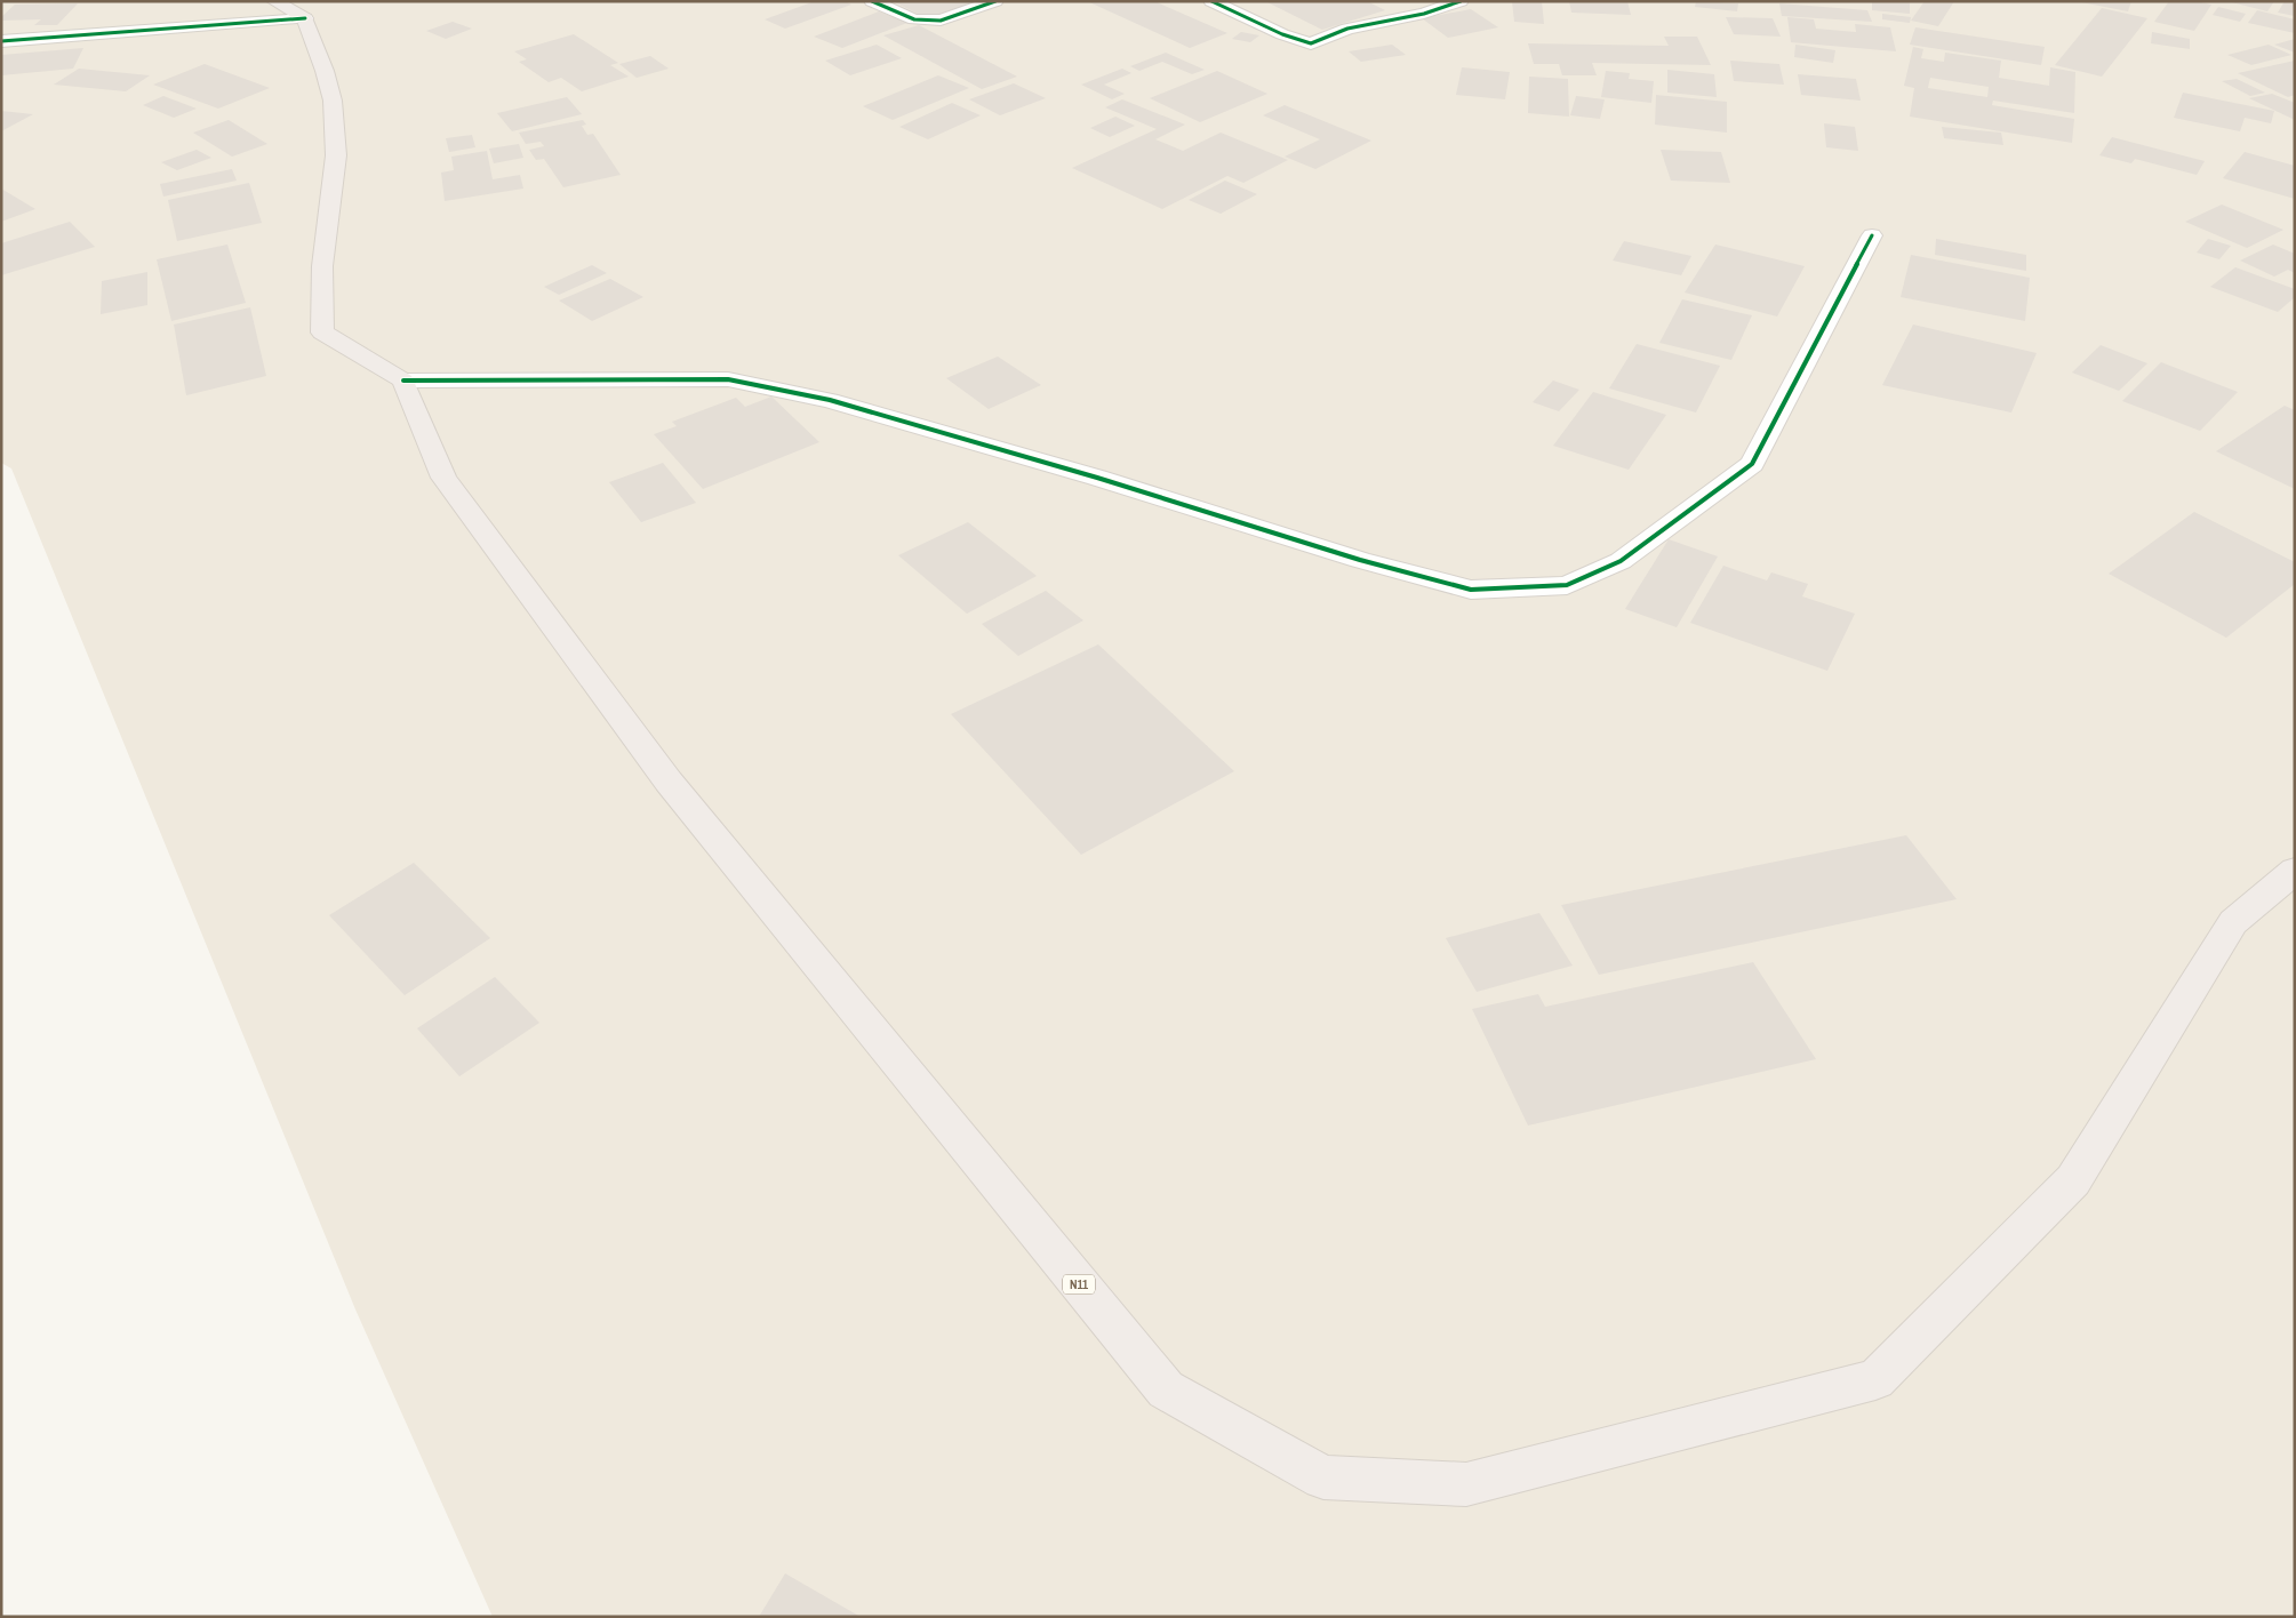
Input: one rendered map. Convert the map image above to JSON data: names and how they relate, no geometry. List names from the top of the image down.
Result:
{
  "streets": {
    "highway": ["N11"]
  }
}
